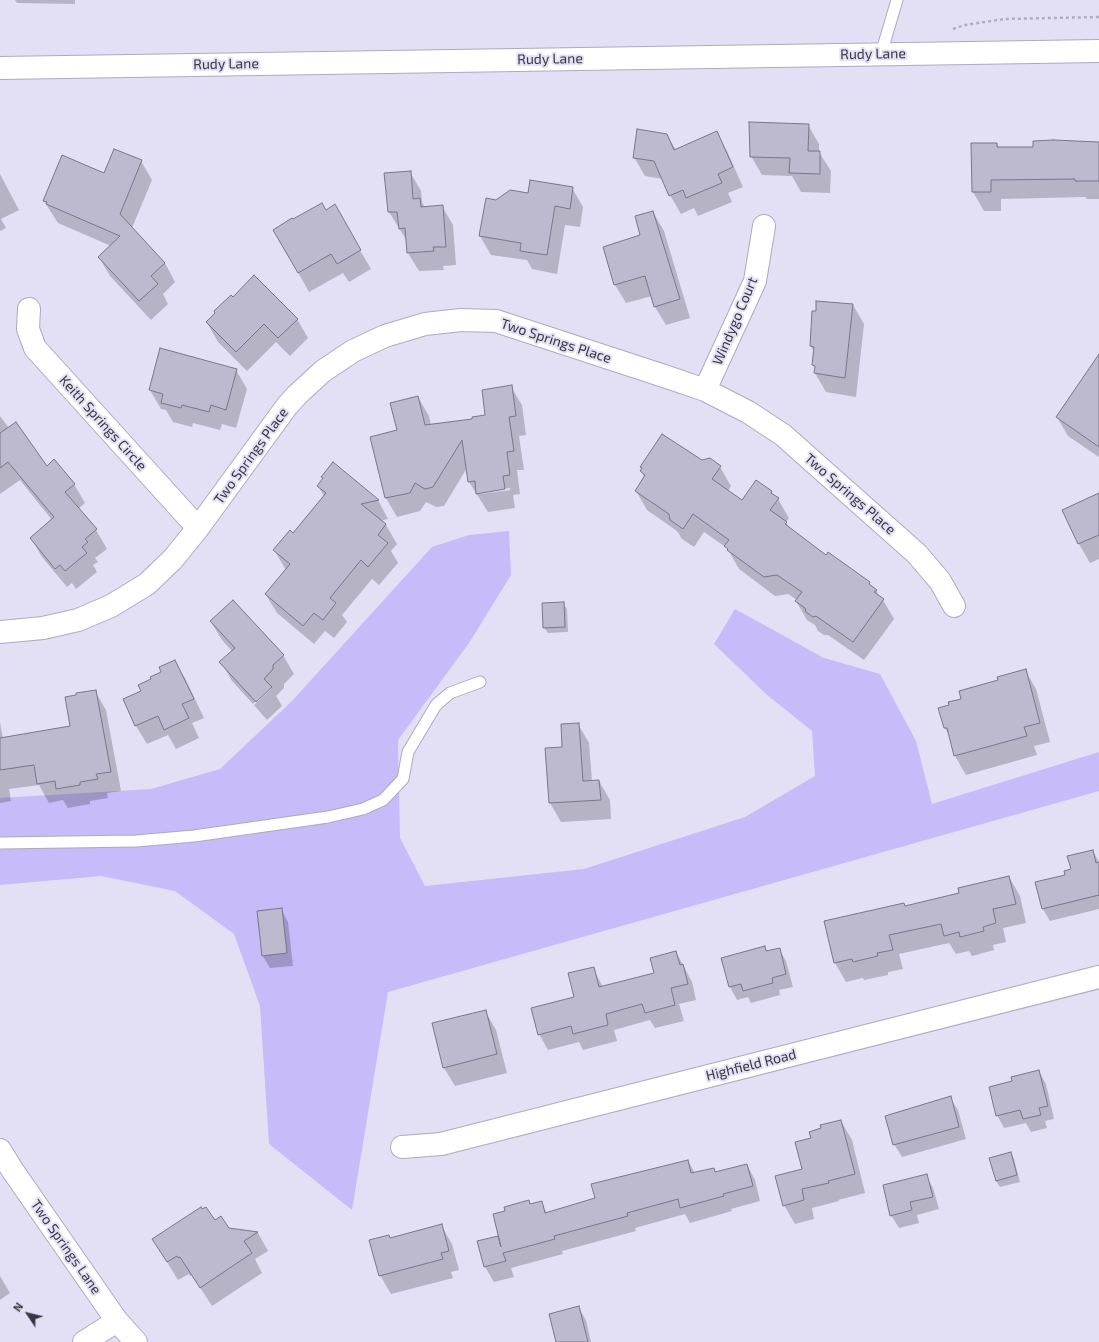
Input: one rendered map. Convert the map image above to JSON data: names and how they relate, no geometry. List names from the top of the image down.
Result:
{
  "streets": {
    "street": [
      "Rudy Lane",
      "Windygo Court",
      "Two Springs Place",
      "Keith Springs Circle",
      "Highfield Road",
      "Two Springs Lane"
    ]
  },
  "crossings": [
    ["Windygo Court", "Two Springs Place"],
    ["Two Springs Place", "Keith Springs Circle"]
  ],
  "north": "top left"
}
